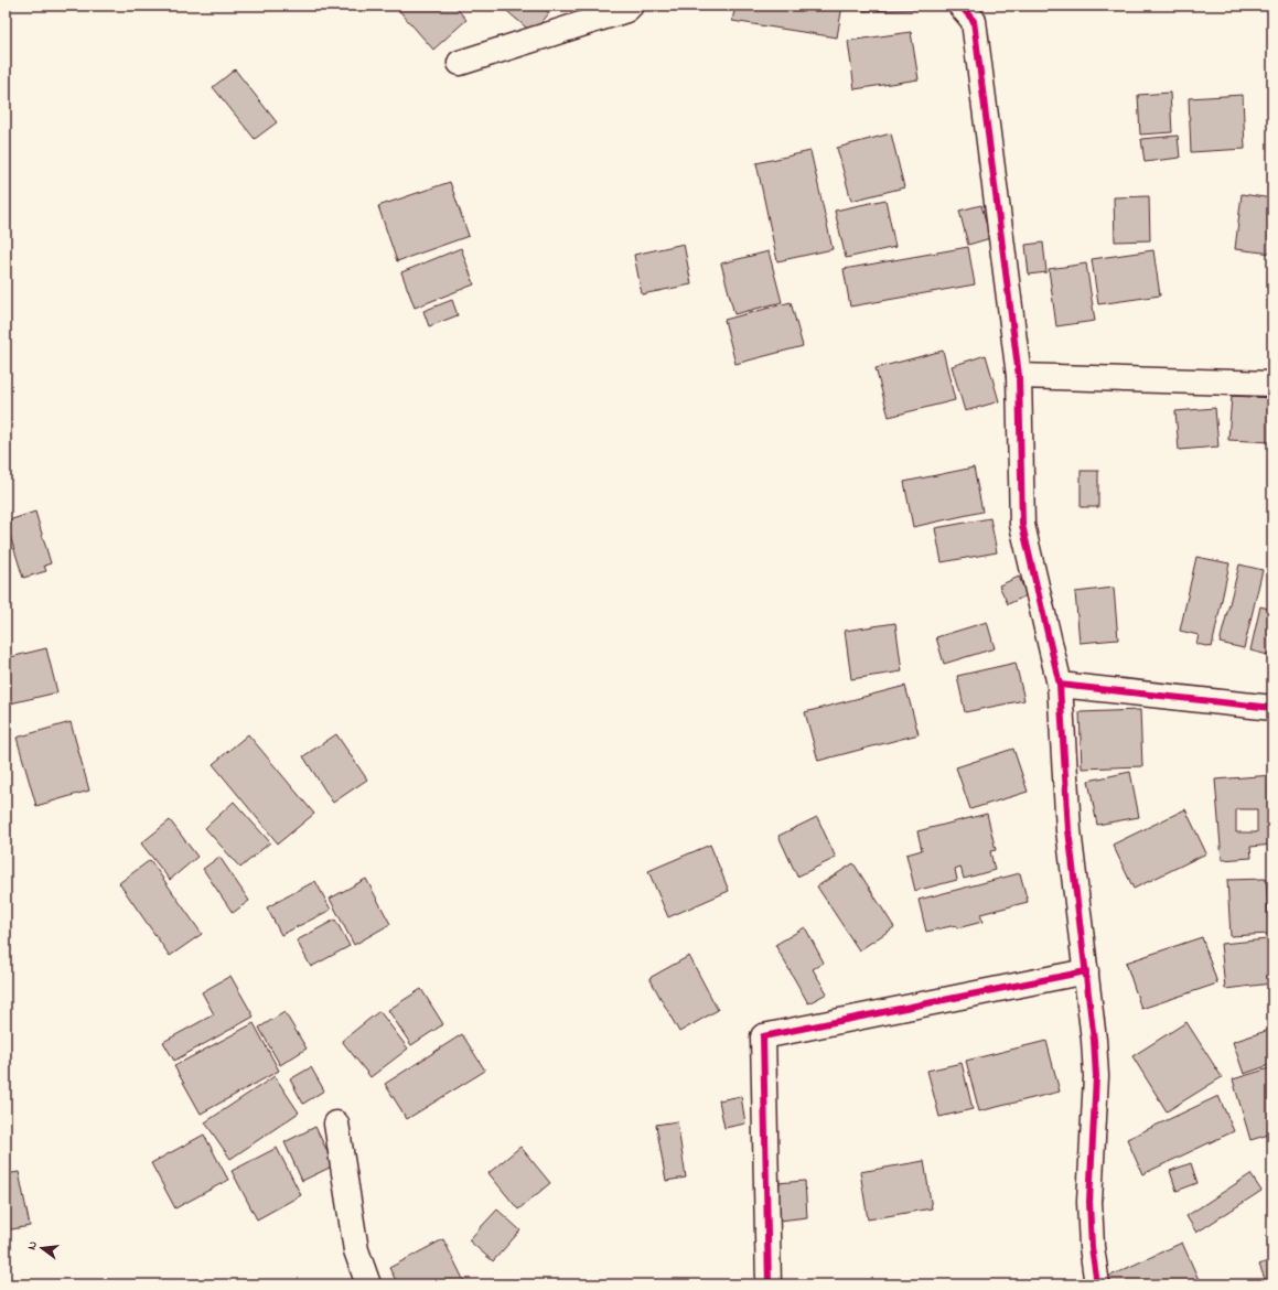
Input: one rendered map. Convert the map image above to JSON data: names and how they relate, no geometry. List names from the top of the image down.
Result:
{
  "north": "left"
}
